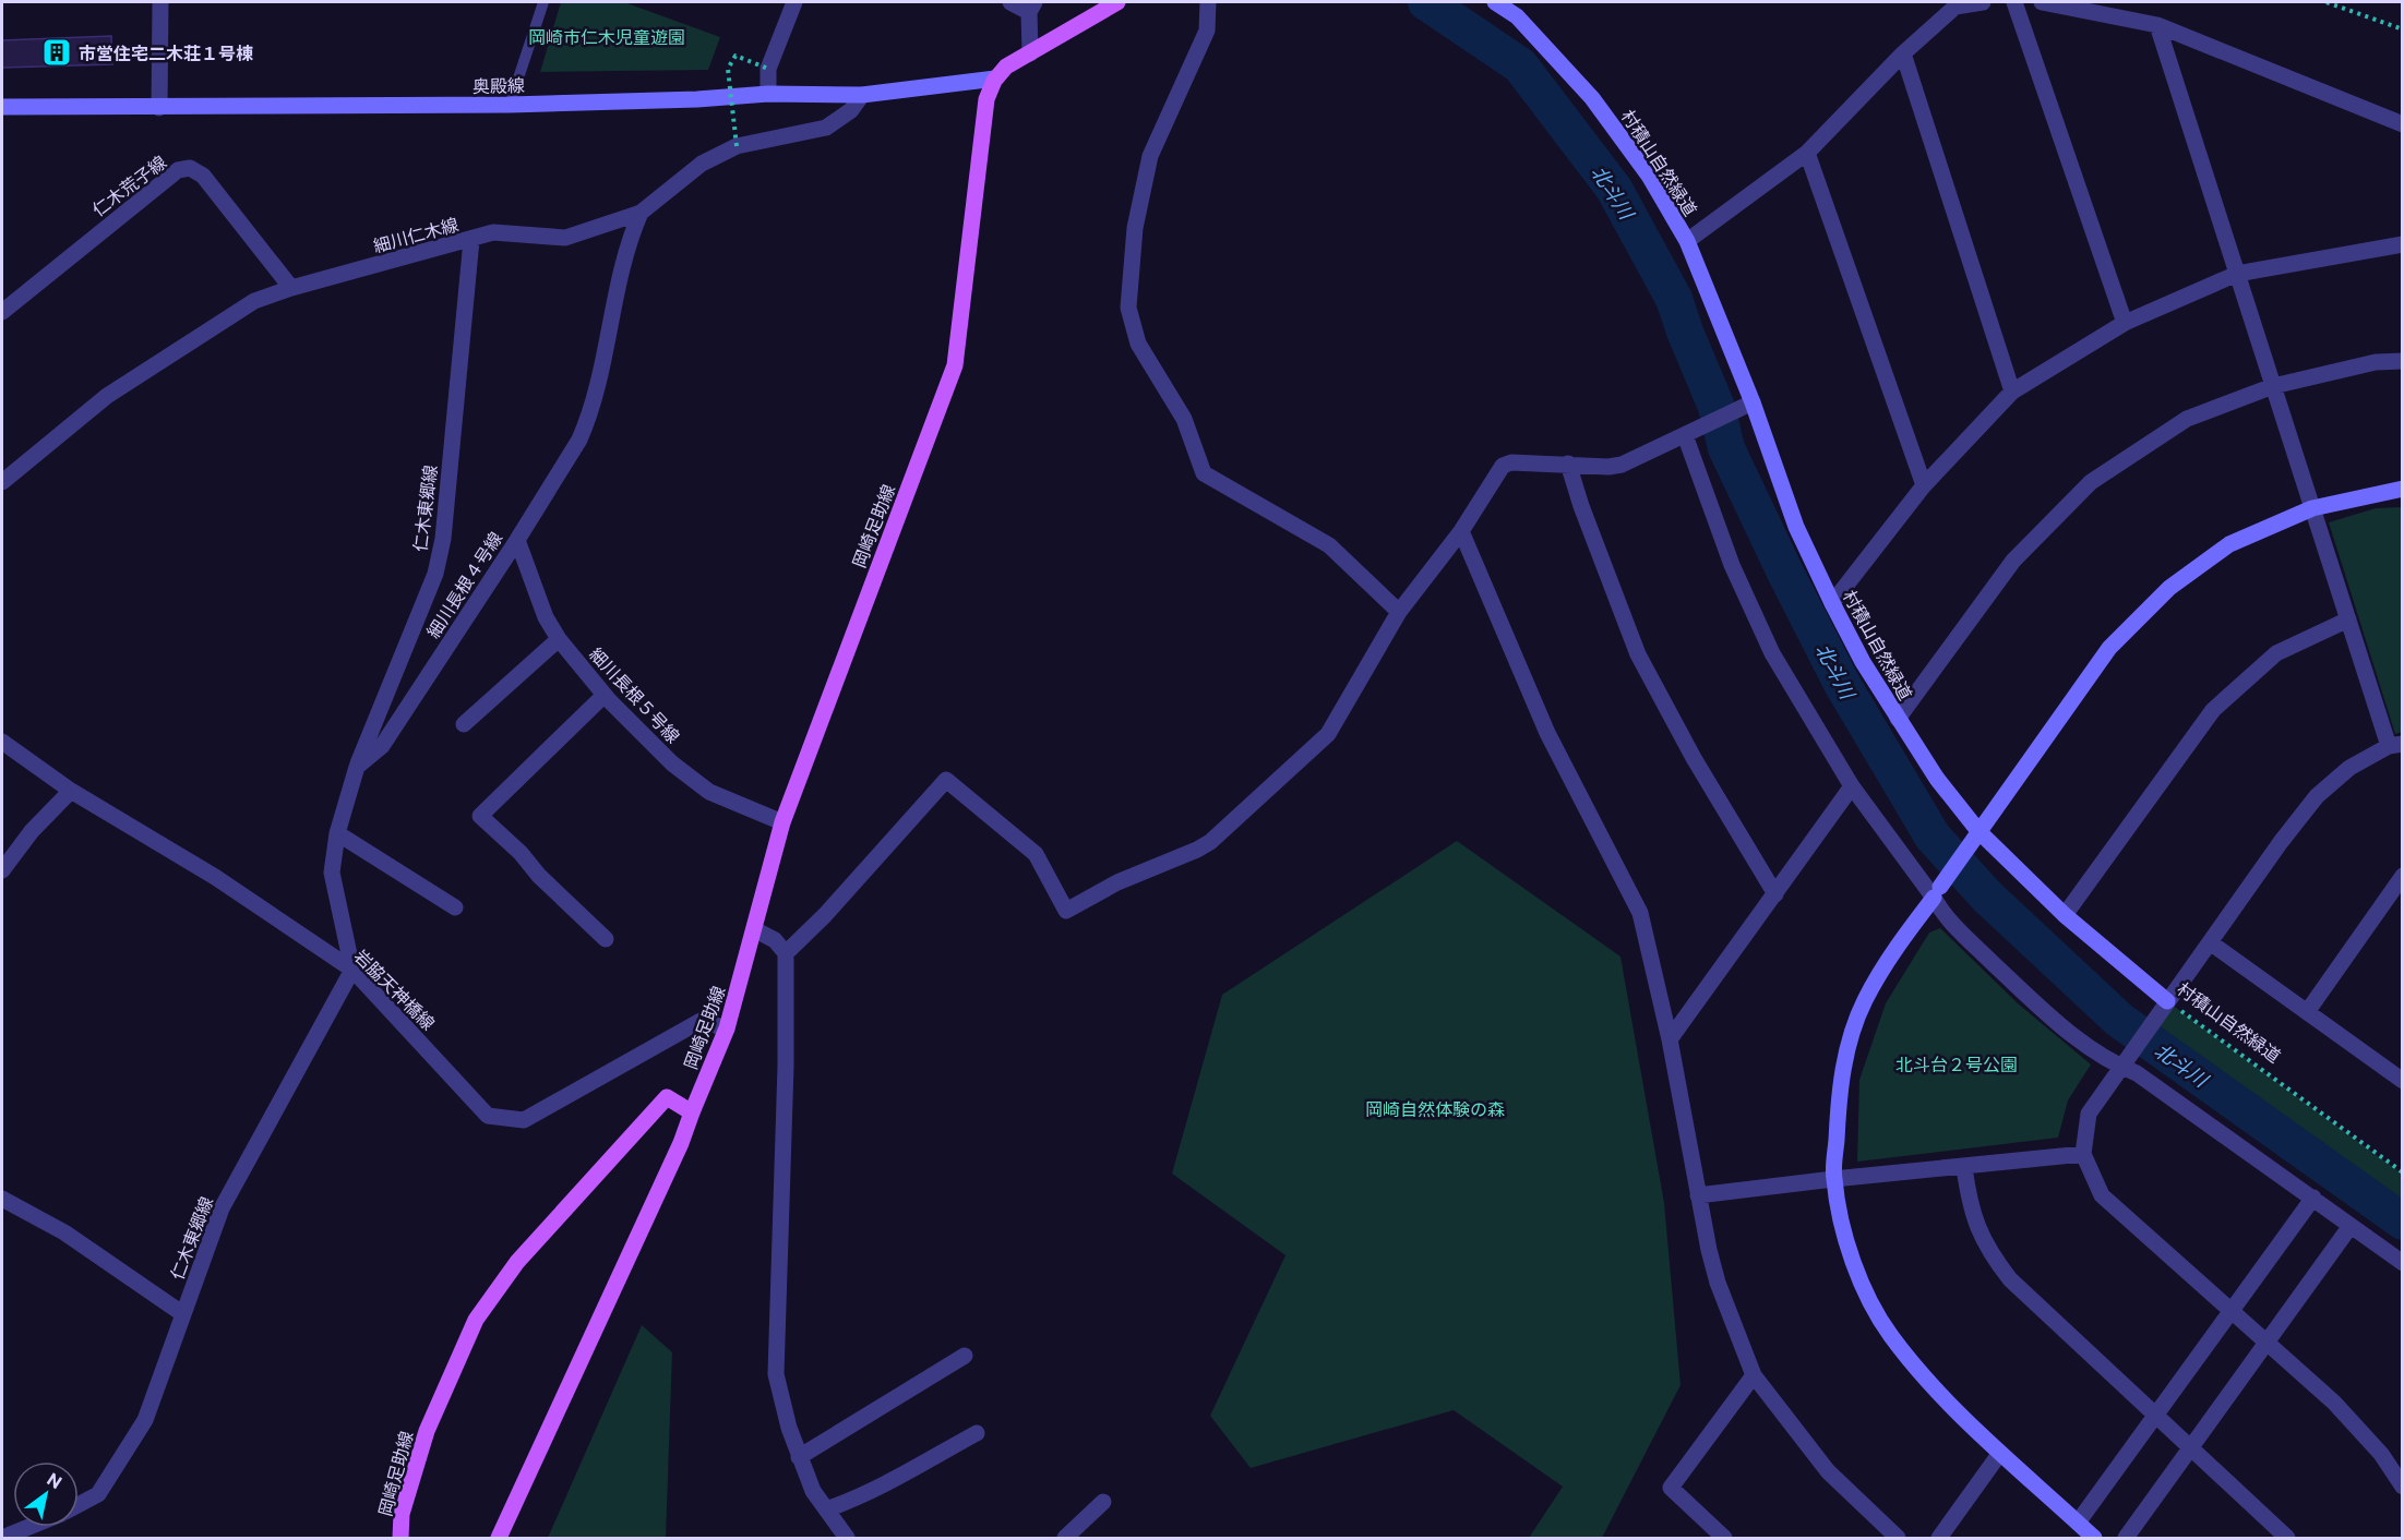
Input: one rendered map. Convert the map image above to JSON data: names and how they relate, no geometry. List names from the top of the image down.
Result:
{
  "streets": {
    "main road": ["岡崎足助線"],
    "street": [
      "奥殿線",
      "村積山自然緑道",
      "仁木荒子線",
      "細川仁木線",
      "仁木東郷線",
      "細川長根４号線",
      "細川長根５号線",
      "岩脇天神橋線"
    ]
  },
  "crossings": [
    ["奥殿線", "細川仁木線"],
    ["奥殿線", "岡崎足助線"],
    ["仁木荒子線", "細川仁木線"],
    ["細川仁木線", "仁木東郷線"],
    ["細川仁木線", "細川長根４号線"],
    ["仁木東郷線", "細川長根４号線"],
    ["仁木東郷線", "岩脇天神橋線"],
    ["岡崎足助線", "細川長根５号線"],
    ["岡崎足助線", "岩脇天神橋線"],
    ["細川長根４号線", "細川長根５号線"]
  ],
  "water": ["北斗川"],
  "parks": ["岡崎市仁木児童遊園", "北斗台２号公園", "岡崎自然体験の森"],
  "places": {
    "building": ["市営住宅二木荘１号棟"]
  },
  "north": "top right"
}
